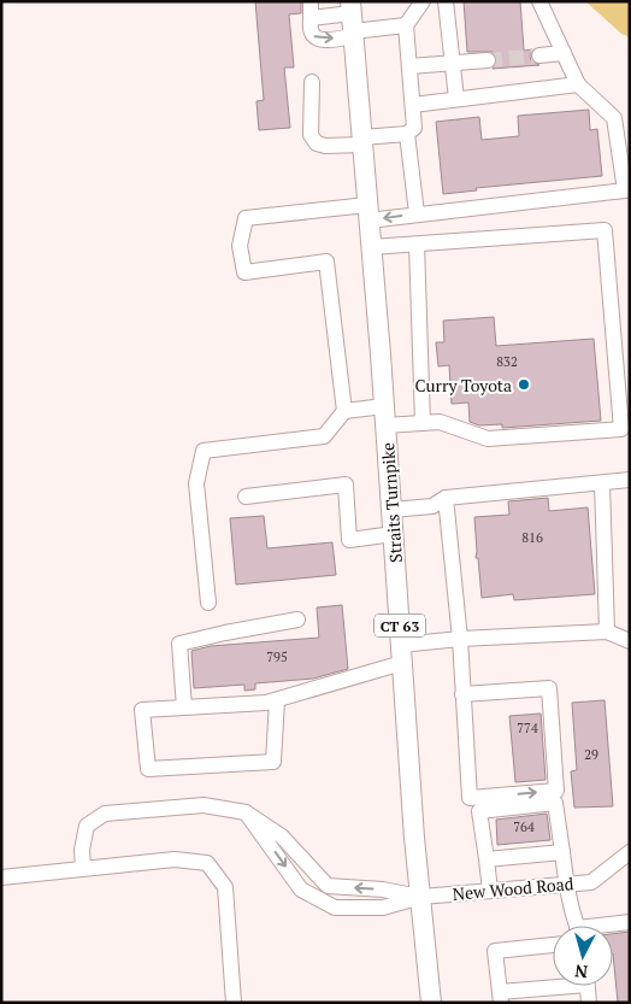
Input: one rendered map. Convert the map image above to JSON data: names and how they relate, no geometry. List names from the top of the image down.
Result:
{
  "streets": {
    "main road": ["Straits Turnpike", "CT 63"],
    "street": ["New Wood Road"]
  },
  "crossings": [
    ["Straits Turnpike", "New Wood Road"]
  ],
  "places": ["Curry Toyota"],
  "house_numbers": [
    "832",
    "816",
    "795",
    "774",
    "29",
    "764"
  ],
  "north": "bottom"
}
